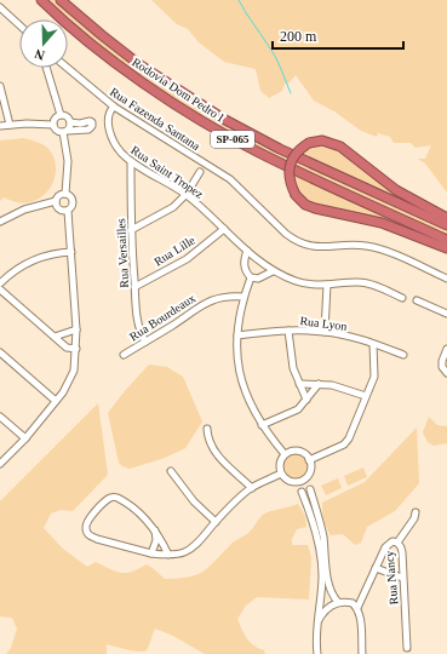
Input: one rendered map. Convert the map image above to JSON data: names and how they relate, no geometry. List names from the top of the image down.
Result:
{
  "streets": {
    "highway": ["Rodovia Dom Pedro I", "SP-065"],
    "street": [
      "Rua Fazenda Santana",
      "Rua Saint Tropez",
      "Rua Lille",
      "Rua Versailles",
      "Rua Bourdeaux",
      "Rua Lyon",
      "Rua Nancy"
    ]
  },
  "crossings": [
    ["Rua Fazenda Santana", "Rua Saint Tropez"],
    ["Rua Saint Tropez", "Rua Lille"],
    ["Rua Saint Tropez", "Rua Versailles"],
    ["Rua Lille", "Rua Versailles"],
    ["Rua Versailles", "Rua Bourdeaux"]
  ],
  "scale_bar": "200 m",
  "north": "bottom"
}
